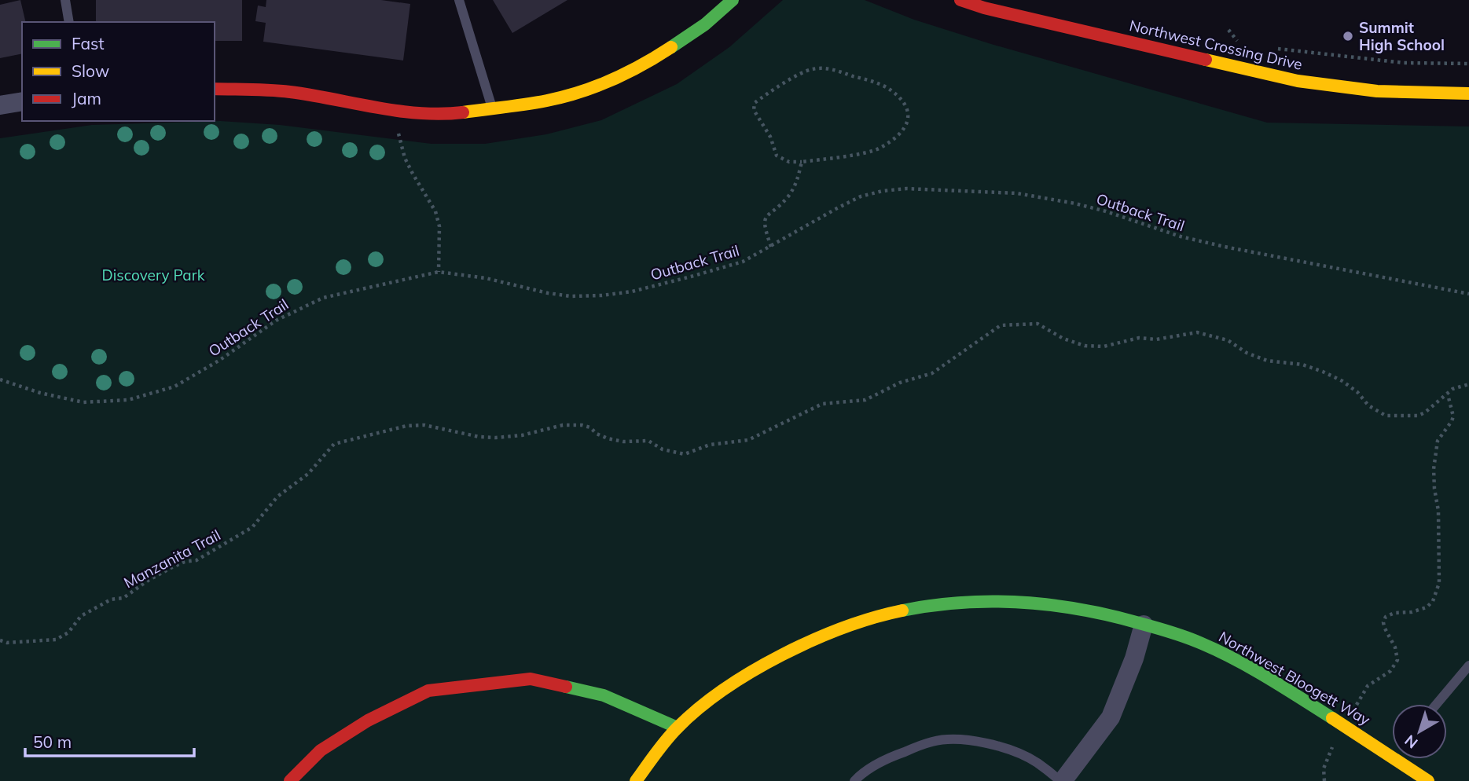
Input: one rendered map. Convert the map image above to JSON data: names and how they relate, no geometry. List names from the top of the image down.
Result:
{
  "streets": {
    "street": ["Northwest Crossing Drive", "Northwest Bloogett Way"],
    "path": ["Outback Trail", "Manzanita Trail"]
  },
  "parks": ["Discovery Park"],
  "places": ["Summit High School"],
  "legend": ["Fast", "Slow", "Jam"],
  "scale_bar": "50 m",
  "north": "bottom left"
}
